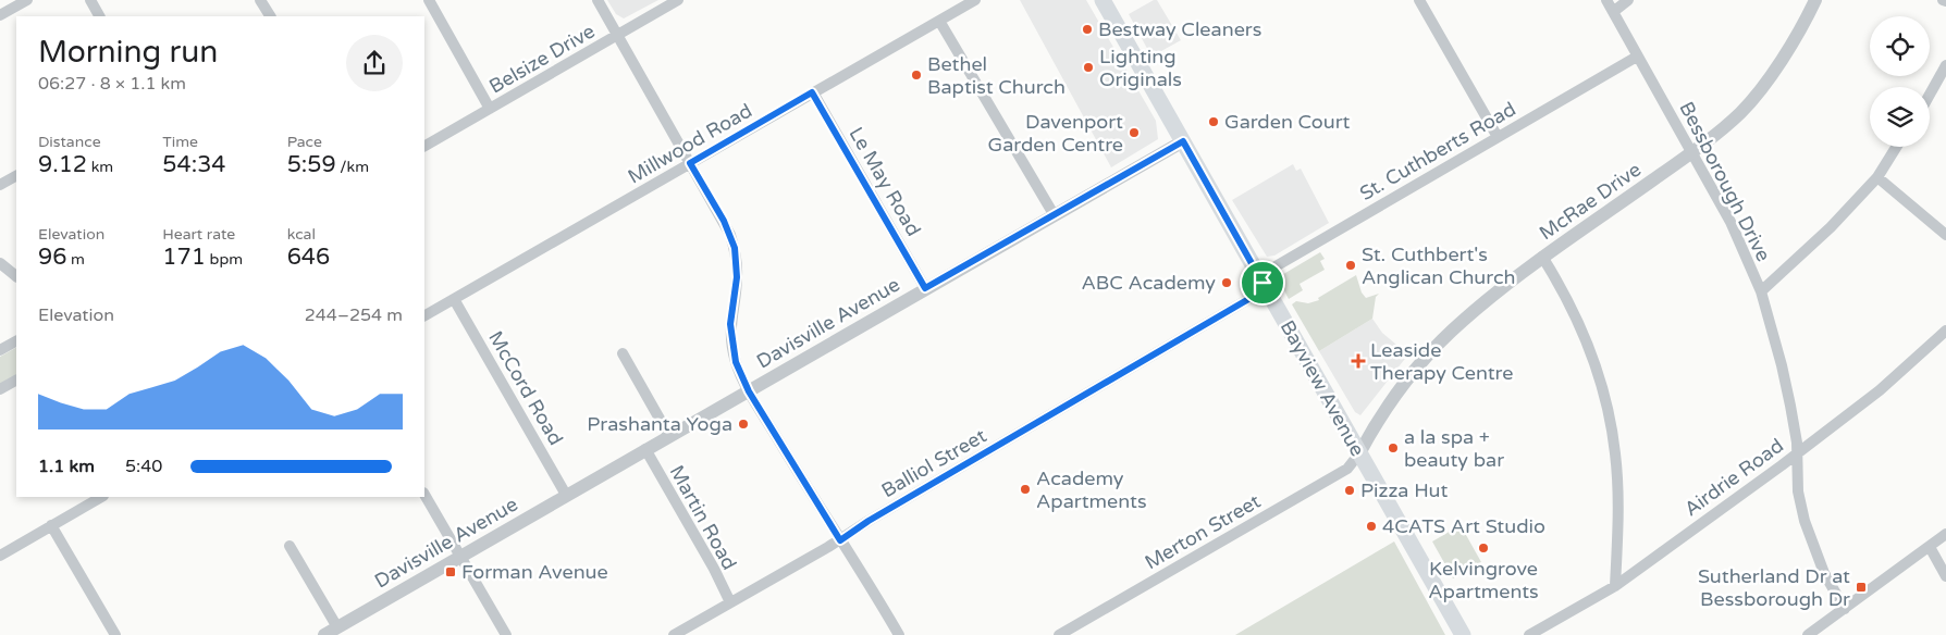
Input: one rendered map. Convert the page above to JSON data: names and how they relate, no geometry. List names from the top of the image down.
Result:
{
  "streets": {
    "main road": ["Bayview Avenue"],
    "street": [
      "Belsize Drive",
      "Millwood Road",
      "St. Cuthberts Road",
      "Le May Road",
      "Bessborough Drive",
      "McRae Drive",
      "Davisville Avenue",
      "McCord Road",
      "Balliol Street",
      "Airdrie Road",
      "Martin Road",
      "Merton Street"
    ]
  },
  "crossings": [
    ["Millwood Road", "Le May Road"],
    ["Millwood Road", "McCord Road"],
    ["St. Cuthberts Road", "Bessborough Drive"],
    ["St. Cuthberts Road", "Bayview Avenue"],
    ["St. Cuthberts Road", "Balliol Street"],
    ["Le May Road", "Davisville Avenue"],
    ["Bessborough Drive", "McRae Drive"],
    ["Bessborough Drive", "Airdrie Road"],
    ["McRae Drive", "Bayview Avenue"],
    ["McRae Drive", "Merton Street"],
    ["Davisville Avenue", "McCord Road"],
    ["Davisville Avenue", "Bayview Avenue"],
    ["Davisville Avenue", "Martin Road"],
    ["Bayview Avenue", "Balliol Street"],
    ["Bayview Avenue", "Merton Street"],
    ["Balliol Street", "Martin Road"]
  ],
  "places": {
    "other": [
      "Bestway Cleaners",
      "Lighting Originals",
      "Bethel Baptist Church",
      "Garden Court",
      "Davenport Garden Centre",
      "St. Cuthbert's Anglican Church",
      "ABC Academy",
      "Prashanta Yoga",
      "a la spa + beauty bar",
      "Academy Apartments",
      "Pizza Hut",
      "4CATS Art Studio",
      "Kelvingrove Apartments"
    ],
    "health": ["Leaside Therapy Centre"],
    "transit": ["Forman Avenue", "Sutherland Dr at Bessborough Dr"]
  },
  "page": {
    "heading": ["Morning run", "06:27 · 8 × 1.1 km"],
    "stats": [
      ["Distance", "9.12 km"],
      ["Time", "54:34"],
      ["Pace", "5:59 /km"],
      ["Elevation", "96 m"],
      ["Heart rate", "171 bpm"],
      ["kcal", "646"]
    ],
    "chart": ["Elevation", "244–254 m"],
    "list": [
      {
        "name": "1.1 km",
        "note": "5:40"
      }
    ]
  }
}
